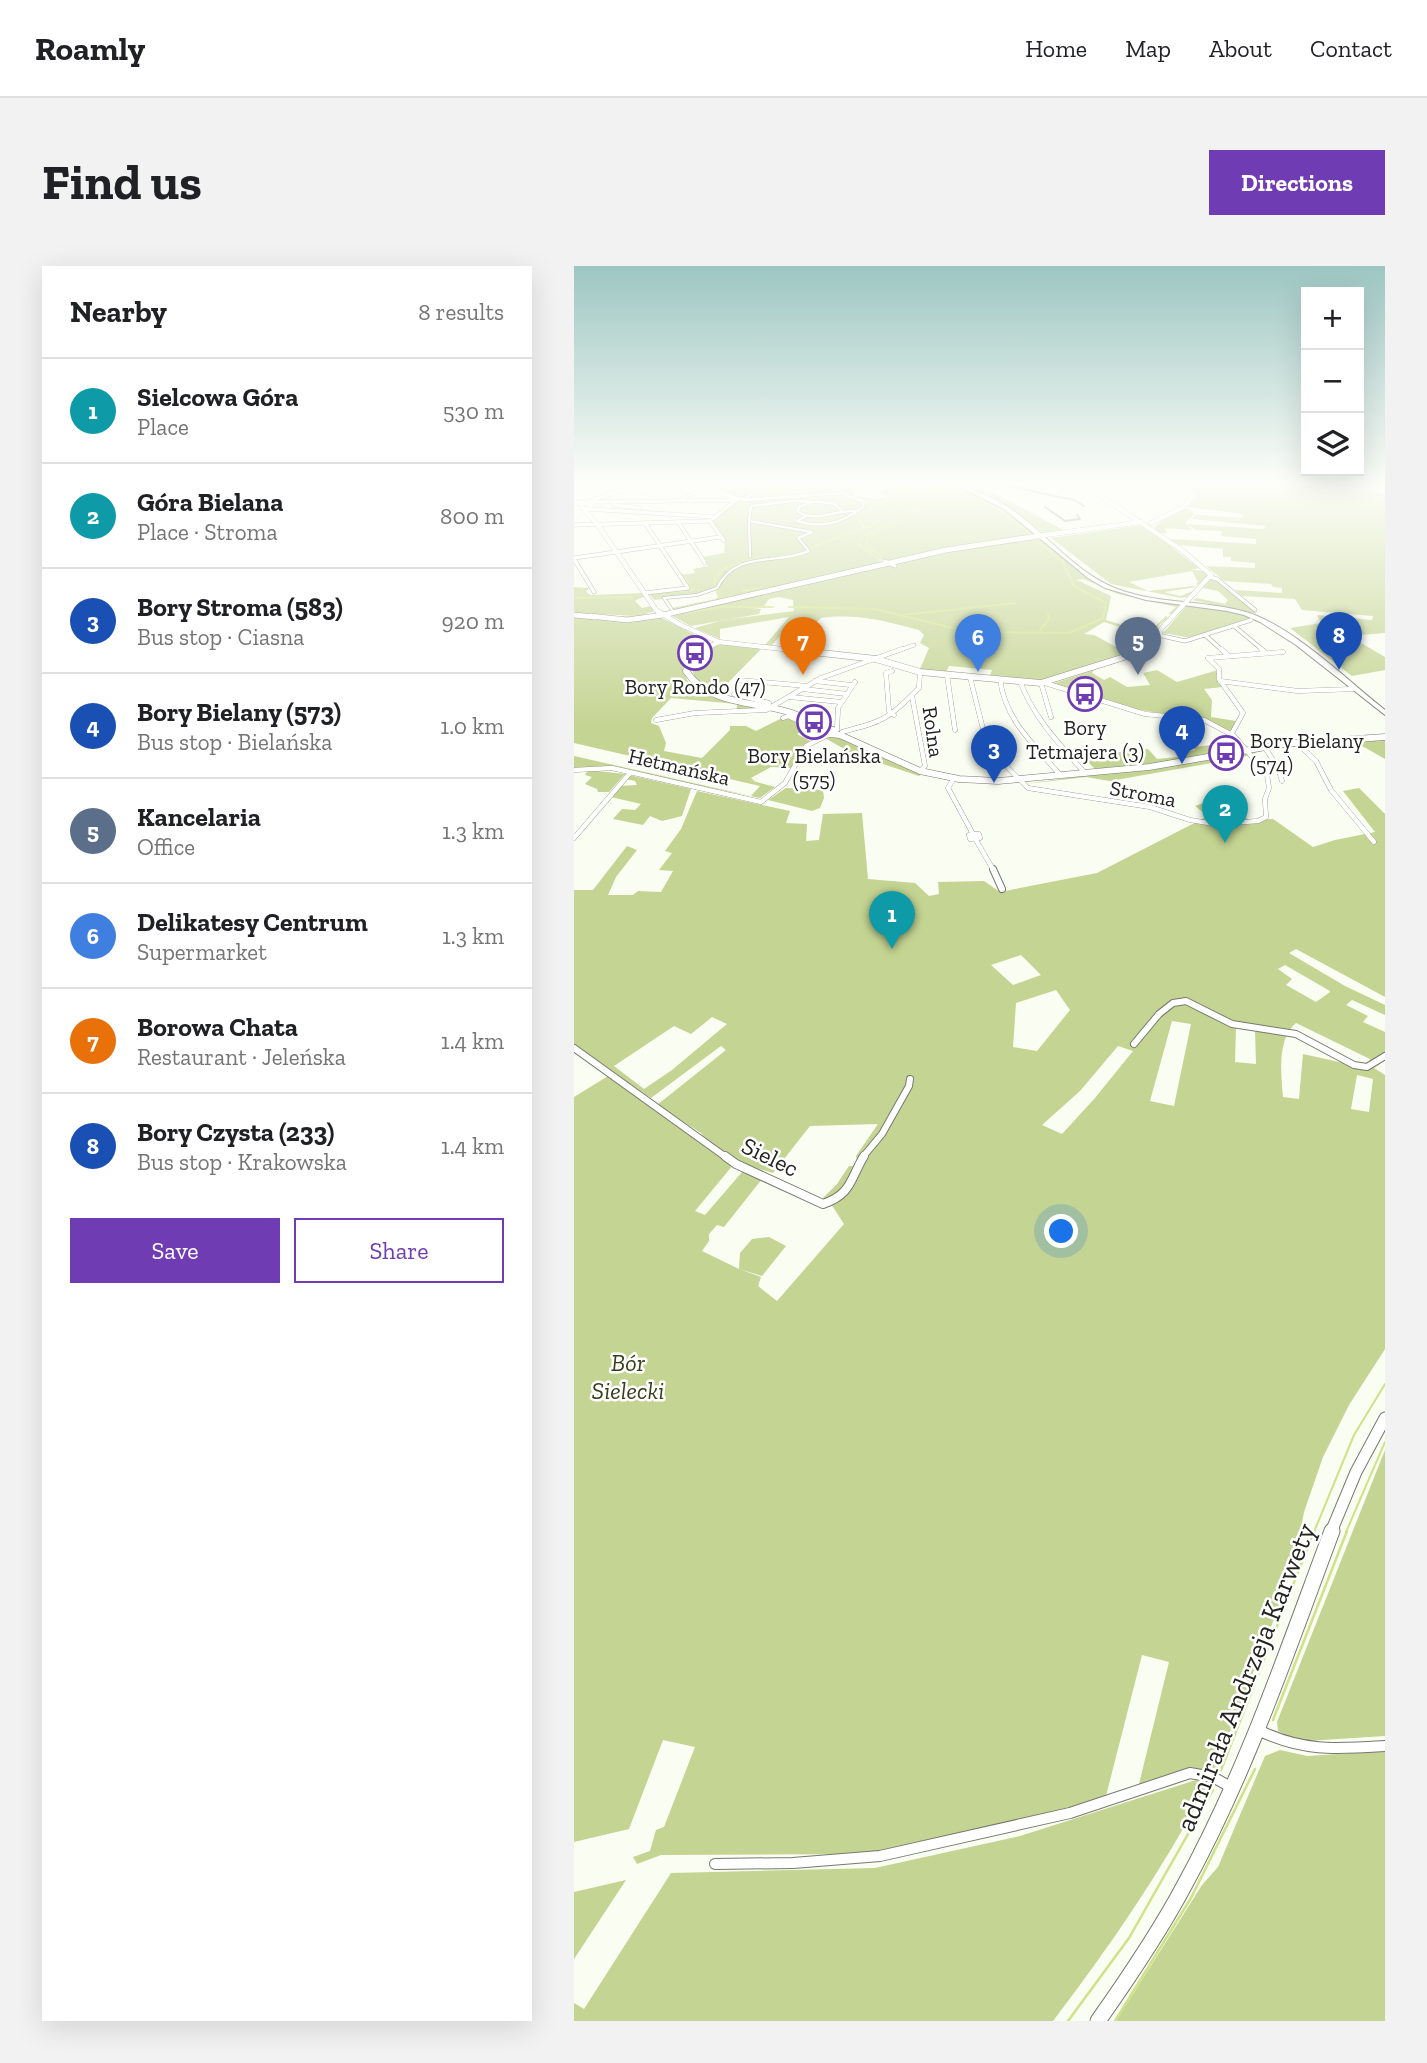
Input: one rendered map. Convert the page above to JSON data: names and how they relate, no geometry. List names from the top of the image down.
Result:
{
  "streets": {
    "main road": ["admirała Andrzeja Karwety"],
    "street": [
      "Rolna",
      "Hetmańska",
      "Stroma",
      "Sielec"
    ]
  },
  "parks": ["Bór Sielecki"],
  "places": {
    "bus stop": [
      "Bory Rondo (47)",
      "Bory Tetmajera (3)",
      "Bory Bielańska (575)",
      "Bory Bielany (574)"
    ]
  },
  "page": {
    "header": "Roamly",
    "nav": [
      "Home",
      "Map",
      "About",
      "Contact"
    ],
    "buttons": [
      "Directions",
      ["Save", "Share"]
    ],
    "title": "Find us",
    "heading": ["Nearby", "8 results"],
    "map_buttons": ["+", "−"],
    "list": [
      {
        "mark": "1",
        "name": "Sielcowa Góra",
        "note": "Place",
        "value": "530 m"
      },
      {
        "mark": "2",
        "name": "Góra Bielana",
        "note": "Place · Stroma",
        "value": "800 m"
      },
      {
        "mark": "3",
        "name": "Bory Stroma (583)",
        "note": "Bus stop · Ciasna",
        "value": "920 m"
      },
      {
        "mark": "4",
        "name": "Bory Bielany (573)",
        "note": "Bus stop · Bielańska",
        "value": "1.0 km"
      },
      {
        "mark": "5",
        "name": "Kancelaria",
        "note": "Office",
        "value": "1.3 km"
      },
      {
        "mark": "6",
        "name": "Delikatesy Centrum",
        "note": "Supermarket",
        "value": "1.3 km"
      },
      {
        "mark": "7",
        "name": "Borowa Chata",
        "note": "Restaurant · Jeleńska",
        "value": "1.4 km"
      },
      {
        "mark": "8",
        "name": "Bory Czysta (233)",
        "note": "Bus stop · Krakowska",
        "value": "1.4 km"
      }
    ],
    "pins": [
      "8",
      "6",
      "5",
      "7",
      "4",
      "3",
      "2",
      "1"
    ]
  }
}
